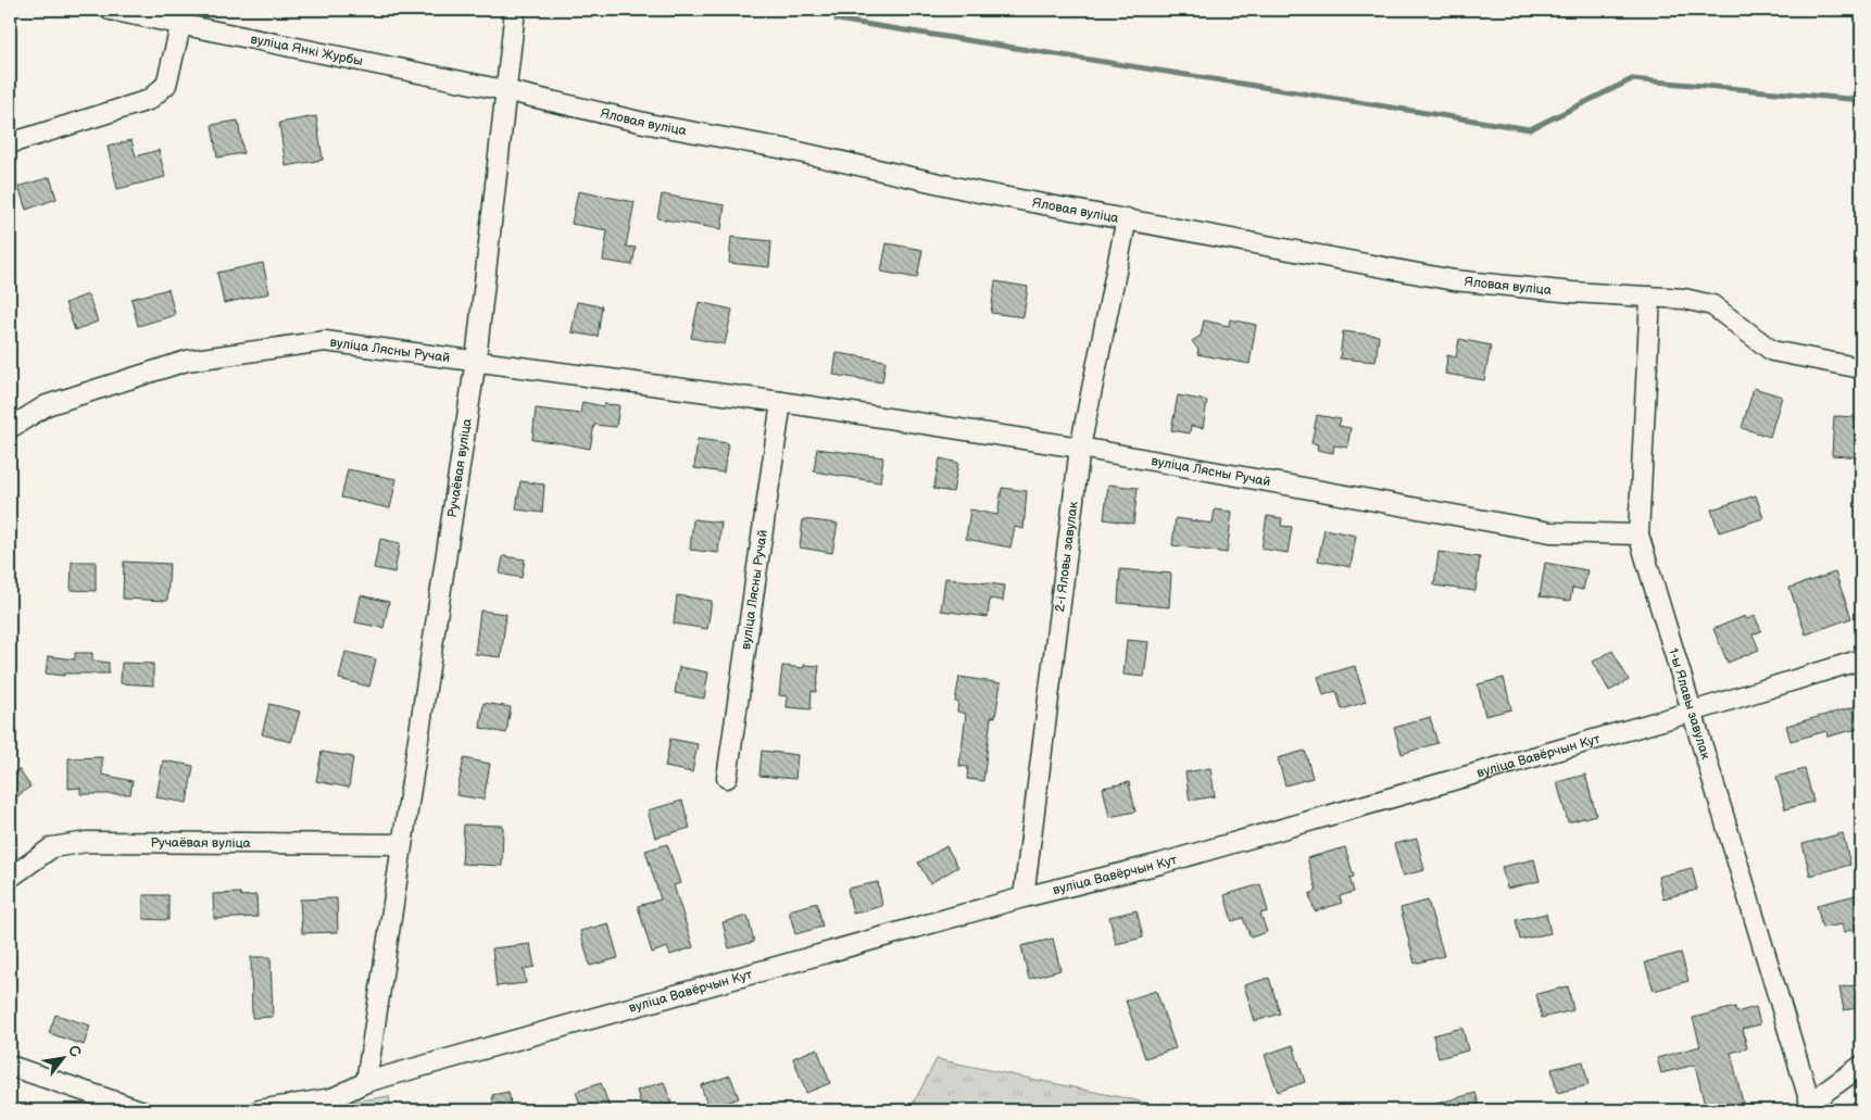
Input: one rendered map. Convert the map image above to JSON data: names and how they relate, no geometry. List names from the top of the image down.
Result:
{
  "streets": {
    "street": [
      "вуліца Янкі Журбы",
      "Яловая вуліца",
      "вуліца Лясны Ручай",
      "Ручаёвая вуліца",
      "2-і Яловы завулак",
      "1-ы Ялавы завулак",
      "вуліца Вавёрчын Кут"
    ]
  },
  "crossings": [
    ["вуліца Янкі Журбы", "Яловая вуліца"],
    ["вуліца Янкі Журбы", "Ручаёвая вуліца"],
    ["Яловая вуліца", "Ручаёвая вуліца"],
    ["Яловая вуліца", "2-і Яловы завулак"],
    ["Яловая вуліца", "1-ы Ялавы завулак"],
    ["вуліца Лясны Ручай", "Ручаёвая вуліца"],
    ["вуліца Лясны Ручай", "2-і Яловы завулак"],
    ["вуліца Лясны Ручай", "1-ы Ялавы завулак"],
    ["Ручаёвая вуліца", "вуліца Вавёрчын Кут"],
    ["2-і Яловы завулак", "вуліца Вавёрчын Кут"],
    ["1-ы Ялавы завулак", "вуліца Вавёрчын Кут"]
  ],
  "north": "top right"
}
